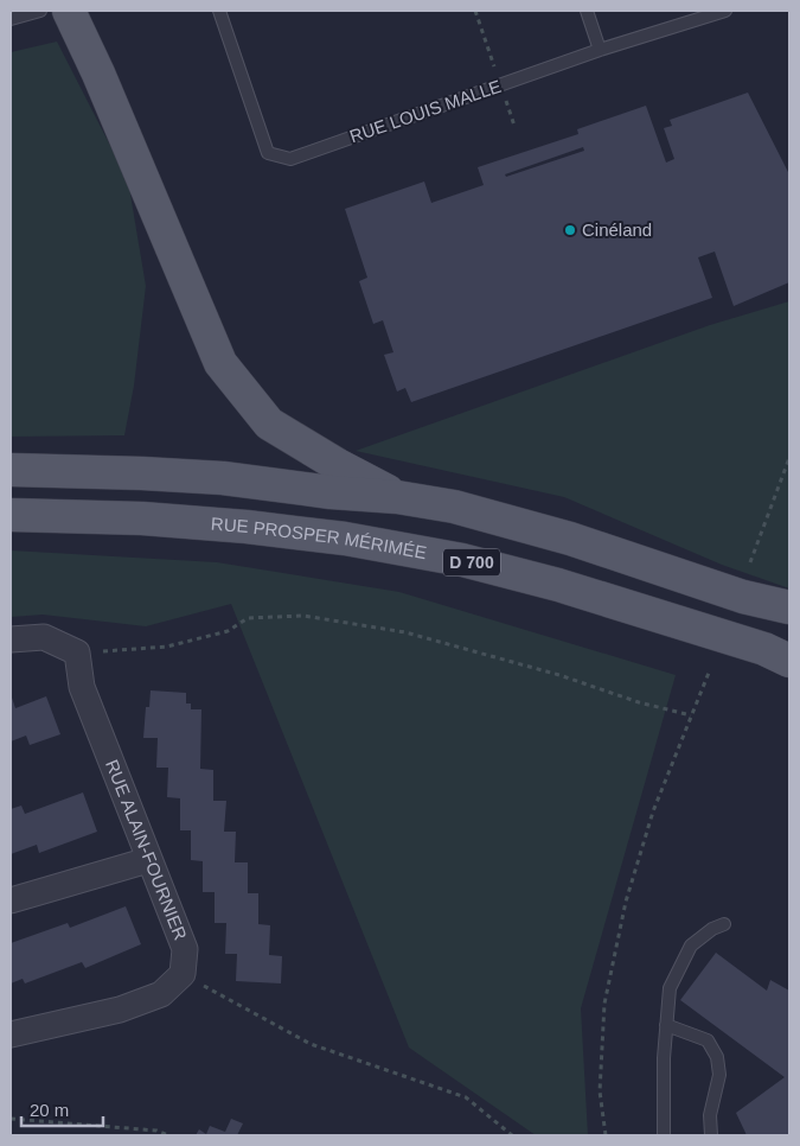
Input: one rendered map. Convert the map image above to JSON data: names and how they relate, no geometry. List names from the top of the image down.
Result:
{
  "streets": {
    "main road": ["RUE PROSPER MÉRIMÉE", "D 700"],
    "street": ["RUE ALAIN-FOURNIER"],
    "lane": ["RUE LOUIS MALLE"]
  },
  "places": ["Cinéland"],
  "scale_bar": "20 m"
}
